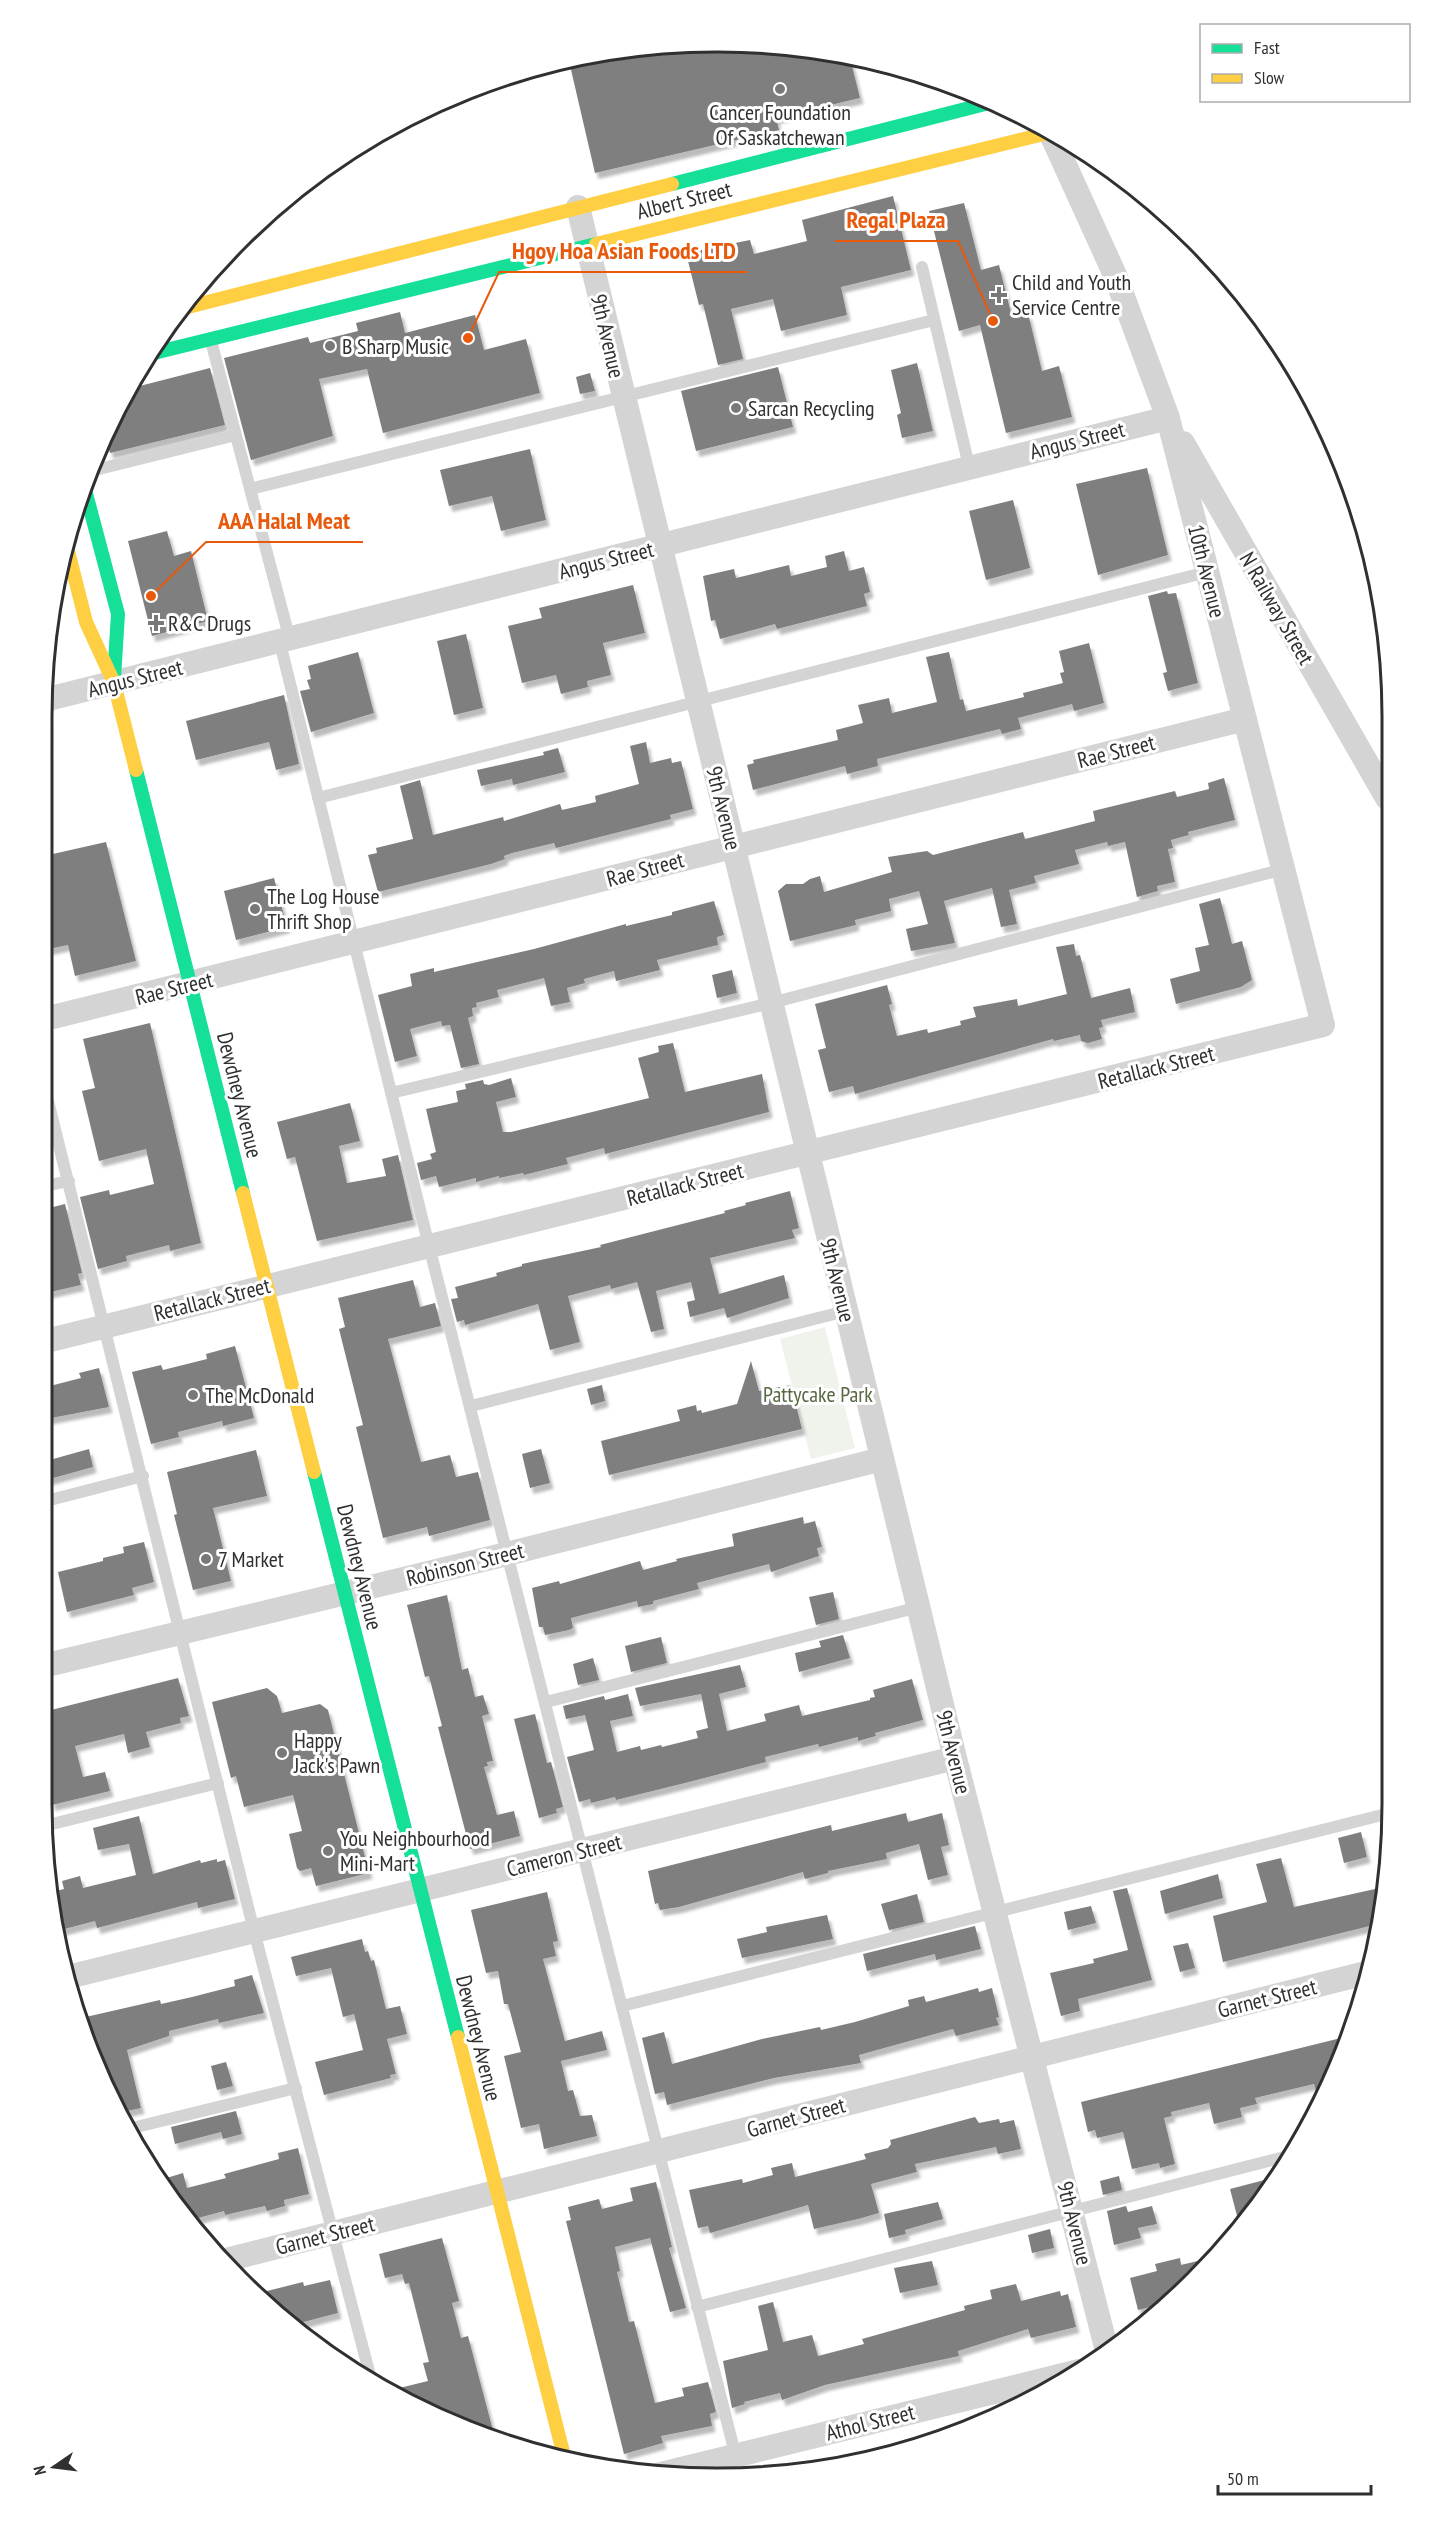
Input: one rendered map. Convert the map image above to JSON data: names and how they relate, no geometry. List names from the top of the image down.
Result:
{
  "streets": {
    "main road": ["Albert Street", "Dewdney Avenue"],
    "street": [
      "9th Avenue",
      "Angus Street",
      "10th Avenue",
      "N Railway Street",
      "Rae Street",
      "Retallack Street",
      "Robinson Street",
      "Cameron Street",
      "Garnet Street",
      "Athol Street"
    ]
  },
  "crossings": [
    ["Albert Street", "9th Avenue"],
    ["9th Avenue", "Angus Street"],
    ["9th Avenue", "Rae Street"],
    ["9th Avenue", "Retallack Street"],
    ["9th Avenue", "Robinson Street"],
    ["9th Avenue", "Cameron Street"],
    ["9th Avenue", "Garnet Street"],
    ["Angus Street", "10th Avenue"],
    ["Angus Street", "N Railway Street"],
    ["Angus Street", "Dewdney Avenue"],
    ["10th Avenue", "N Railway Street"],
    ["10th Avenue", "Rae Street"],
    ["10th Avenue", "Retallack Street"],
    ["Rae Street", "Dewdney Avenue"],
    ["Retallack Street", "Dewdney Avenue"],
    ["Dewdney Avenue", "Robinson Street"],
    ["Dewdney Avenue", "Cameron Street"],
    ["Dewdney Avenue", "Garnet Street"]
  ],
  "parks": ["Pattycake Park"],
  "places": {
    "other": [
      "Cancer Foundation Of Saskatchewan",
      "Regal Plaza",
      "Hgoy Hoa Asian Foods LTD",
      "B Sharp Music",
      "Sarcan Recycling",
      "AAA Halal Meat",
      "The Log House Thrift Shop",
      "The McDonald",
      "7 Market",
      "Happy Jack's Pawn",
      "You Neighbourhood Mini-Mart"
    ],
    "health": ["Child and Youth Service Centre", "R&C Drugs"]
  },
  "legend": ["Fast", "Slow"],
  "scale_bar": "50 m",
  "north": "left"
}
